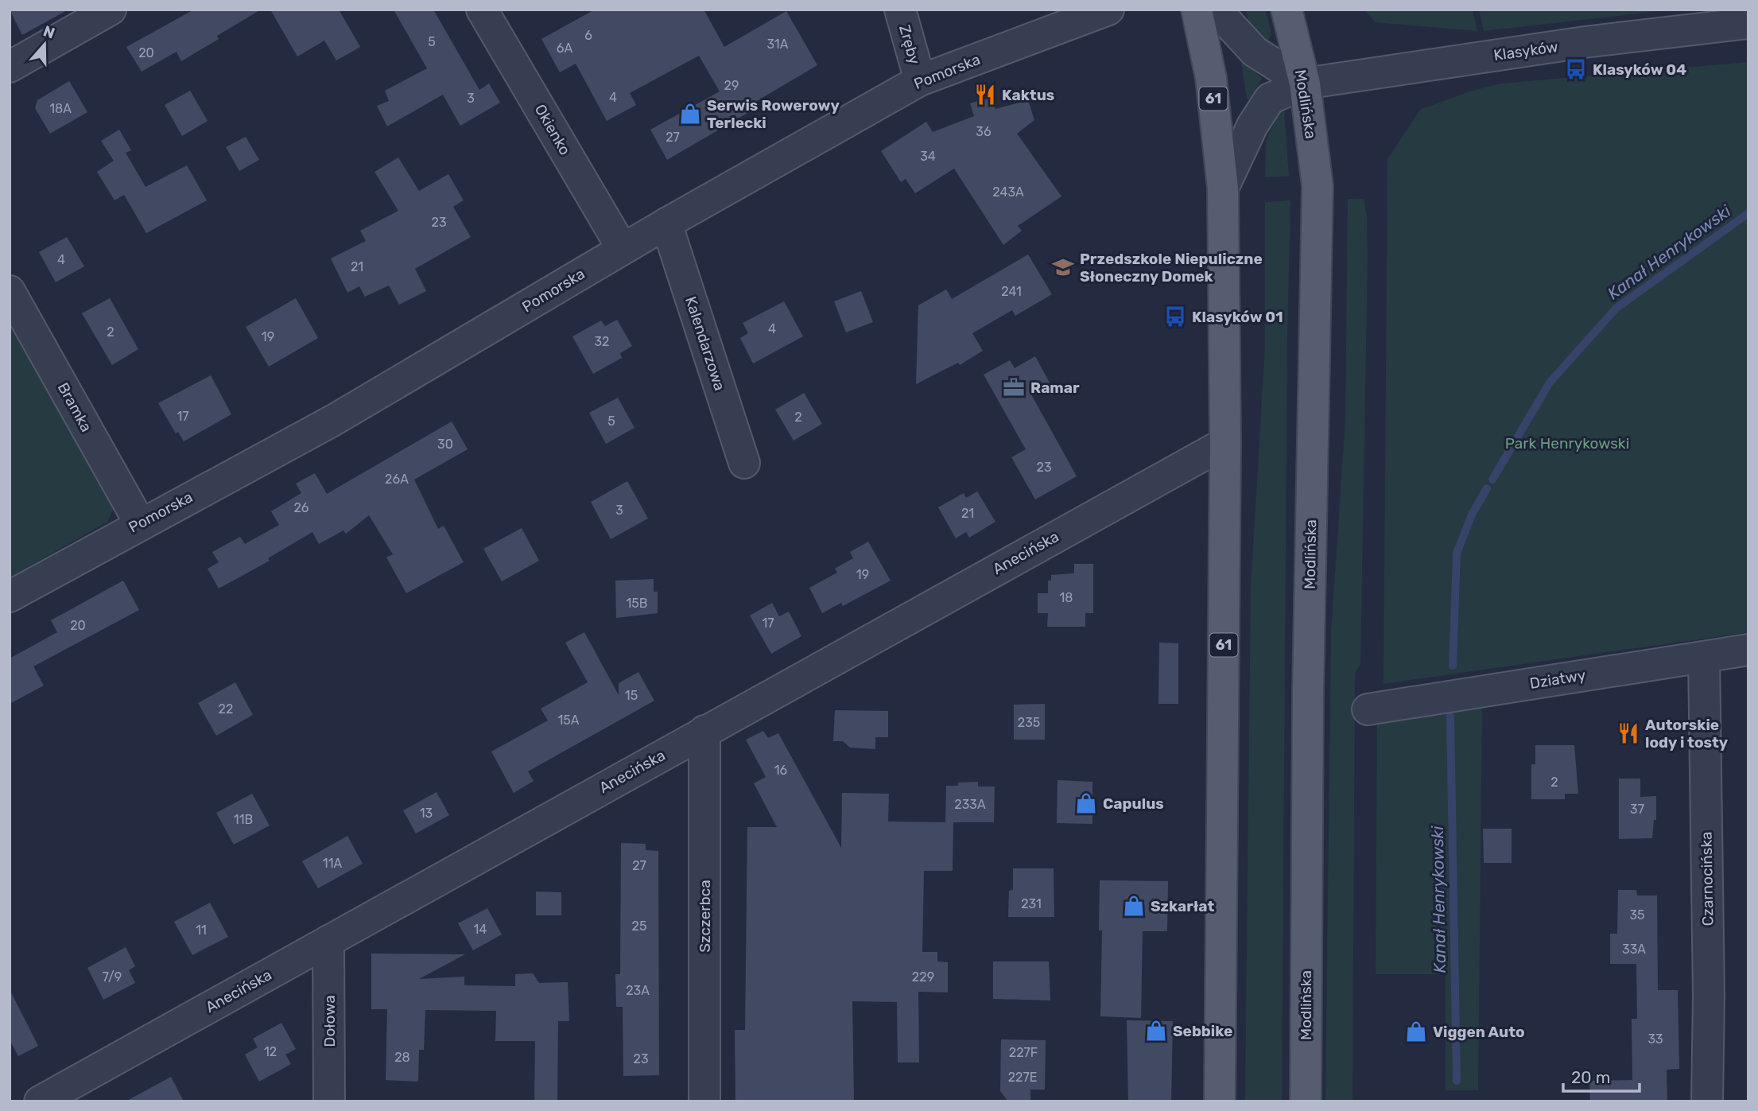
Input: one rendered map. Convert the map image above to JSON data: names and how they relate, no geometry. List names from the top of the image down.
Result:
{
  "streets": {
    "main road": ["61", "Modlińska"],
    "street": [
      "Zręby",
      "Klasyków",
      "Pomorska",
      "Okienko",
      "Kalendarzowa",
      "Bramka",
      "Anecińska",
      "Dziatwy",
      "Czarnocińska",
      "Szczerbca",
      "Dołowa"
    ]
  },
  "crossings": [
    ["Zręby", "Pomorska"],
    ["Klasyków", "61"],
    ["Klasyków", "Modlińska"],
    ["Pomorska", "Okienko"],
    ["Pomorska", "Kalendarzowa"],
    ["Pomorska", "Bramka"],
    ["61", "Anecińska"],
    ["Anecińska", "Szczerbca"],
    ["Anecińska", "Dołowa"],
    ["Dziatwy", "Czarnocińska"]
  ],
  "water": ["Kanał Henrykowski"],
  "parks": ["Park Henrykowski"],
  "places": {
    "bus stop": ["Klasyków 04", "Klasyków 01"],
    "restaurant": ["Kaktus", "Autorskie lody i tosty"],
    "shop": [
      "Serwis Rowerowy Terlecki",
      "Capulus",
      "Szkarłat",
      "Sebbike",
      "Viggen Auto"
    ],
    "school or university": ["Przedszkole Niepuliczne Słoneczny Domek"],
    "office": ["Ramar"]
  },
  "house_numbers": [
    "6",
    "5",
    "31A",
    "6A",
    "20",
    "29",
    "4",
    "3",
    "18A",
    "36",
    "27",
    "34",
    "243A",
    "23",
    "4",
    "21",
    "241",
    "4",
    "2",
    "19",
    "32",
    "17",
    "2",
    "5",
    "30",
    "23",
    "26A",
    "26",
    "3",
    "21",
    "19",
    "18",
    "15B",
    "17",
    "20",
    "15",
    "22",
    "15A",
    "235",
    "16",
    "2",
    "233A",
    "37",
    "13",
    "11B",
    "11A",
    "27",
    "231",
    "35",
    "25",
    "14",
    "11",
    "33A",
    "7/9",
    "229",
    "23A",
    "33",
    "12",
    "227F",
    "28",
    "23",
    "227E"
  ],
  "scale_bar": "20 m",
  "north": "top"
}
